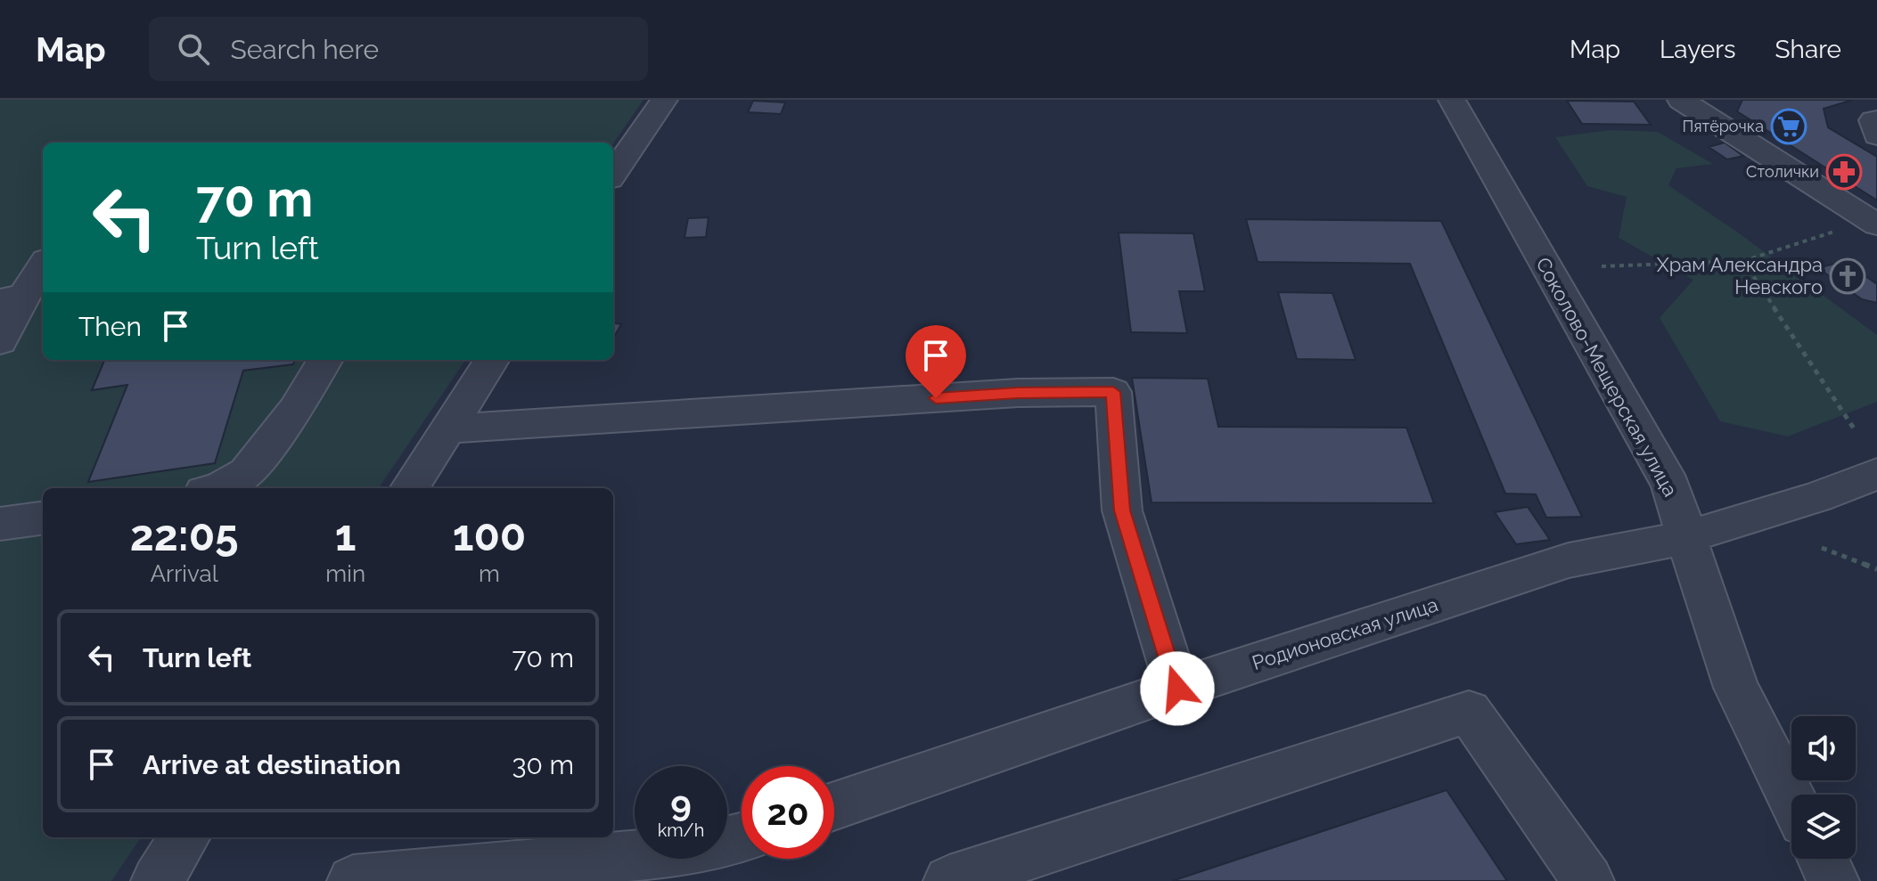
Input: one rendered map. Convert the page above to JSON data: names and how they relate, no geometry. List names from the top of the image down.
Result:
{
  "streets": {
    "street": ["Соколово-Мещерская улица", "Родионовская улица"]
  },
  "crossings": [
    ["Соколово-Мещерская улица", "Родионовская улица"]
  ],
  "places": {
    "supermarket": ["Пятёрочка"],
    "pharmacy": ["Столички"],
    "church": ["Храм Александра Невского"]
  },
  "page": {
    "header": "Map",
    "search": "Search here",
    "nav": ["Map", "Layers", "Share"],
    "turn": ["70 m", "Turn left"],
    "then": "Then",
    "eta": [
      "22:05",
      "Arrival",
      "1",
      "min",
      "100",
      "m"
    ],
    "list": [
      {
        "name": "Turn left",
        "value": "70 m"
      },
      {
        "name": "Arrive at destination",
        "value": "30 m"
      }
    ],
    "speed": "9 km/h",
    "limit": "20"
  }
}
